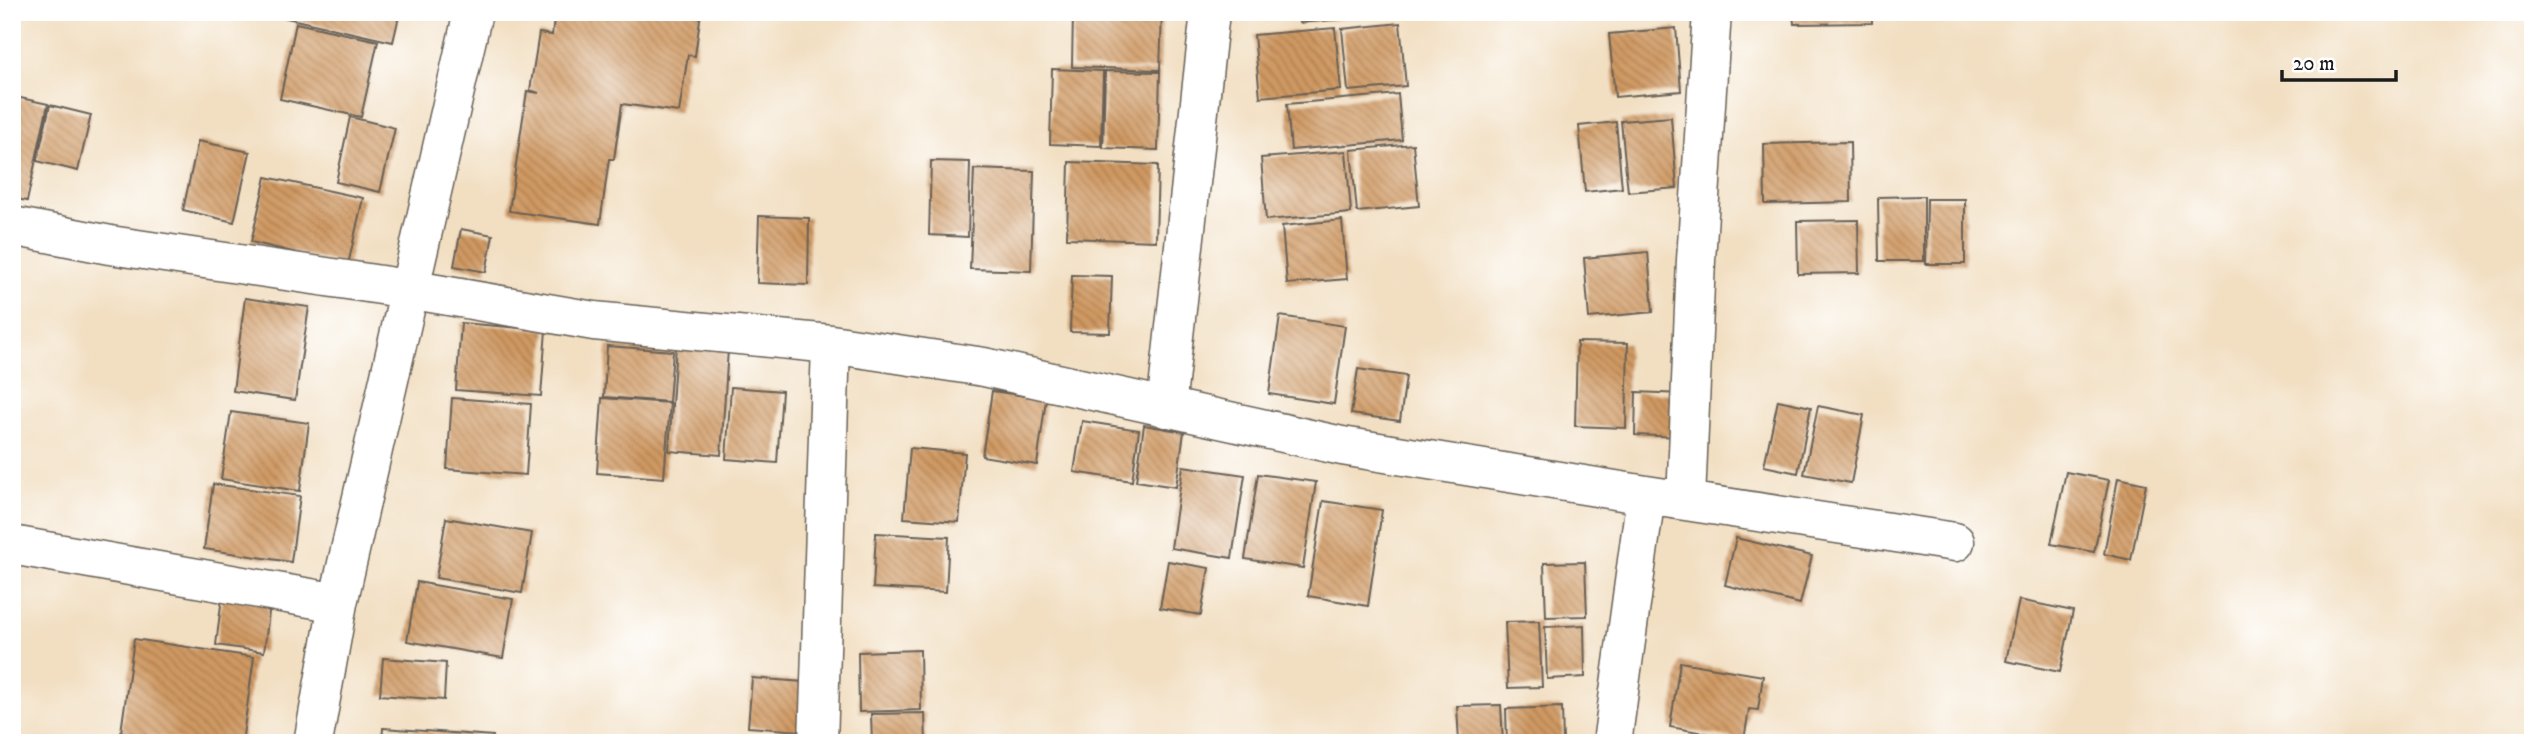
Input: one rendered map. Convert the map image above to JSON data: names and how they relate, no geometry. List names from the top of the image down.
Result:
{
  "scale_bar": "20 m"
}
